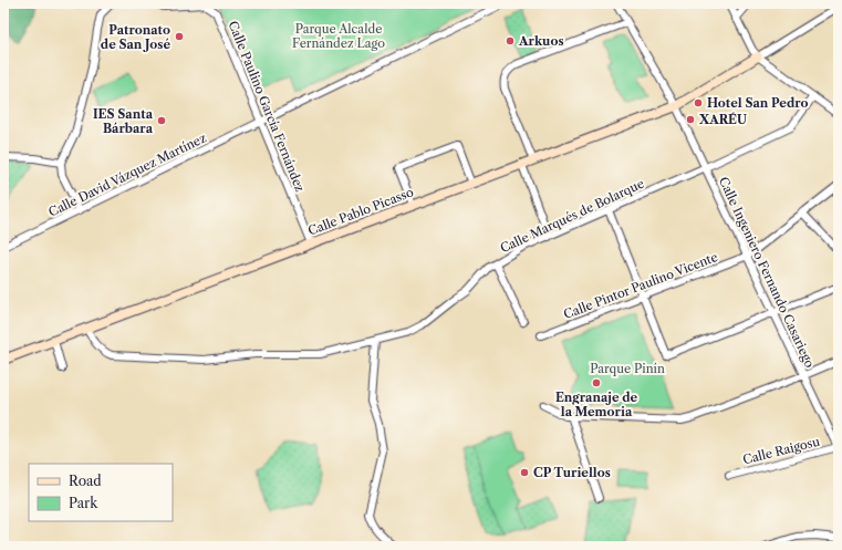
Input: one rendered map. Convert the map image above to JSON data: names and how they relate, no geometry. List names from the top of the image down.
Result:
{
  "streets": {
    "street": [
      "Calle Paulino García Fernández",
      "Calle David Vázquez Martínez",
      "Calle Pablo Picasso",
      "Calle Marqués de Bolarque",
      "Calle Ingeniero Fernando Casariego",
      "Calle Pintor Paulino Vicente",
      "Calle Raigosu"
    ]
  },
  "crossings": [
    ["Calle Paulino García Fernández", "Calle David Vázquez Martínez"],
    ["Calle Paulino García Fernández", "Calle Pablo Picasso"],
    ["Calle Pablo Picasso", "Calle Marqués de Bolarque"],
    ["Calle Pablo Picasso", "Calle Ingeniero Fernando Casariego"],
    ["Calle Marqués de Bolarque", "Calle Ingeniero Fernando Casariego"],
    ["Calle Ingeniero Fernando Casariego", "Calle Pintor Paulino Vicente"],
    ["Calle Ingeniero Fernando Casariego", "Calle Raigosu"]
  ],
  "parks": ["Parque Alcalde Fernández Lago", "Parque Pinín"],
  "places": [
    "Patronato de San José",
    "Arkuos",
    "Hotel San Pedro",
    "XARÉU",
    "IES Santa Bárbara",
    "Engranaje de la Memoria",
    "CP Turiellos"
  ],
  "legend": ["Road", "Park"]
}
